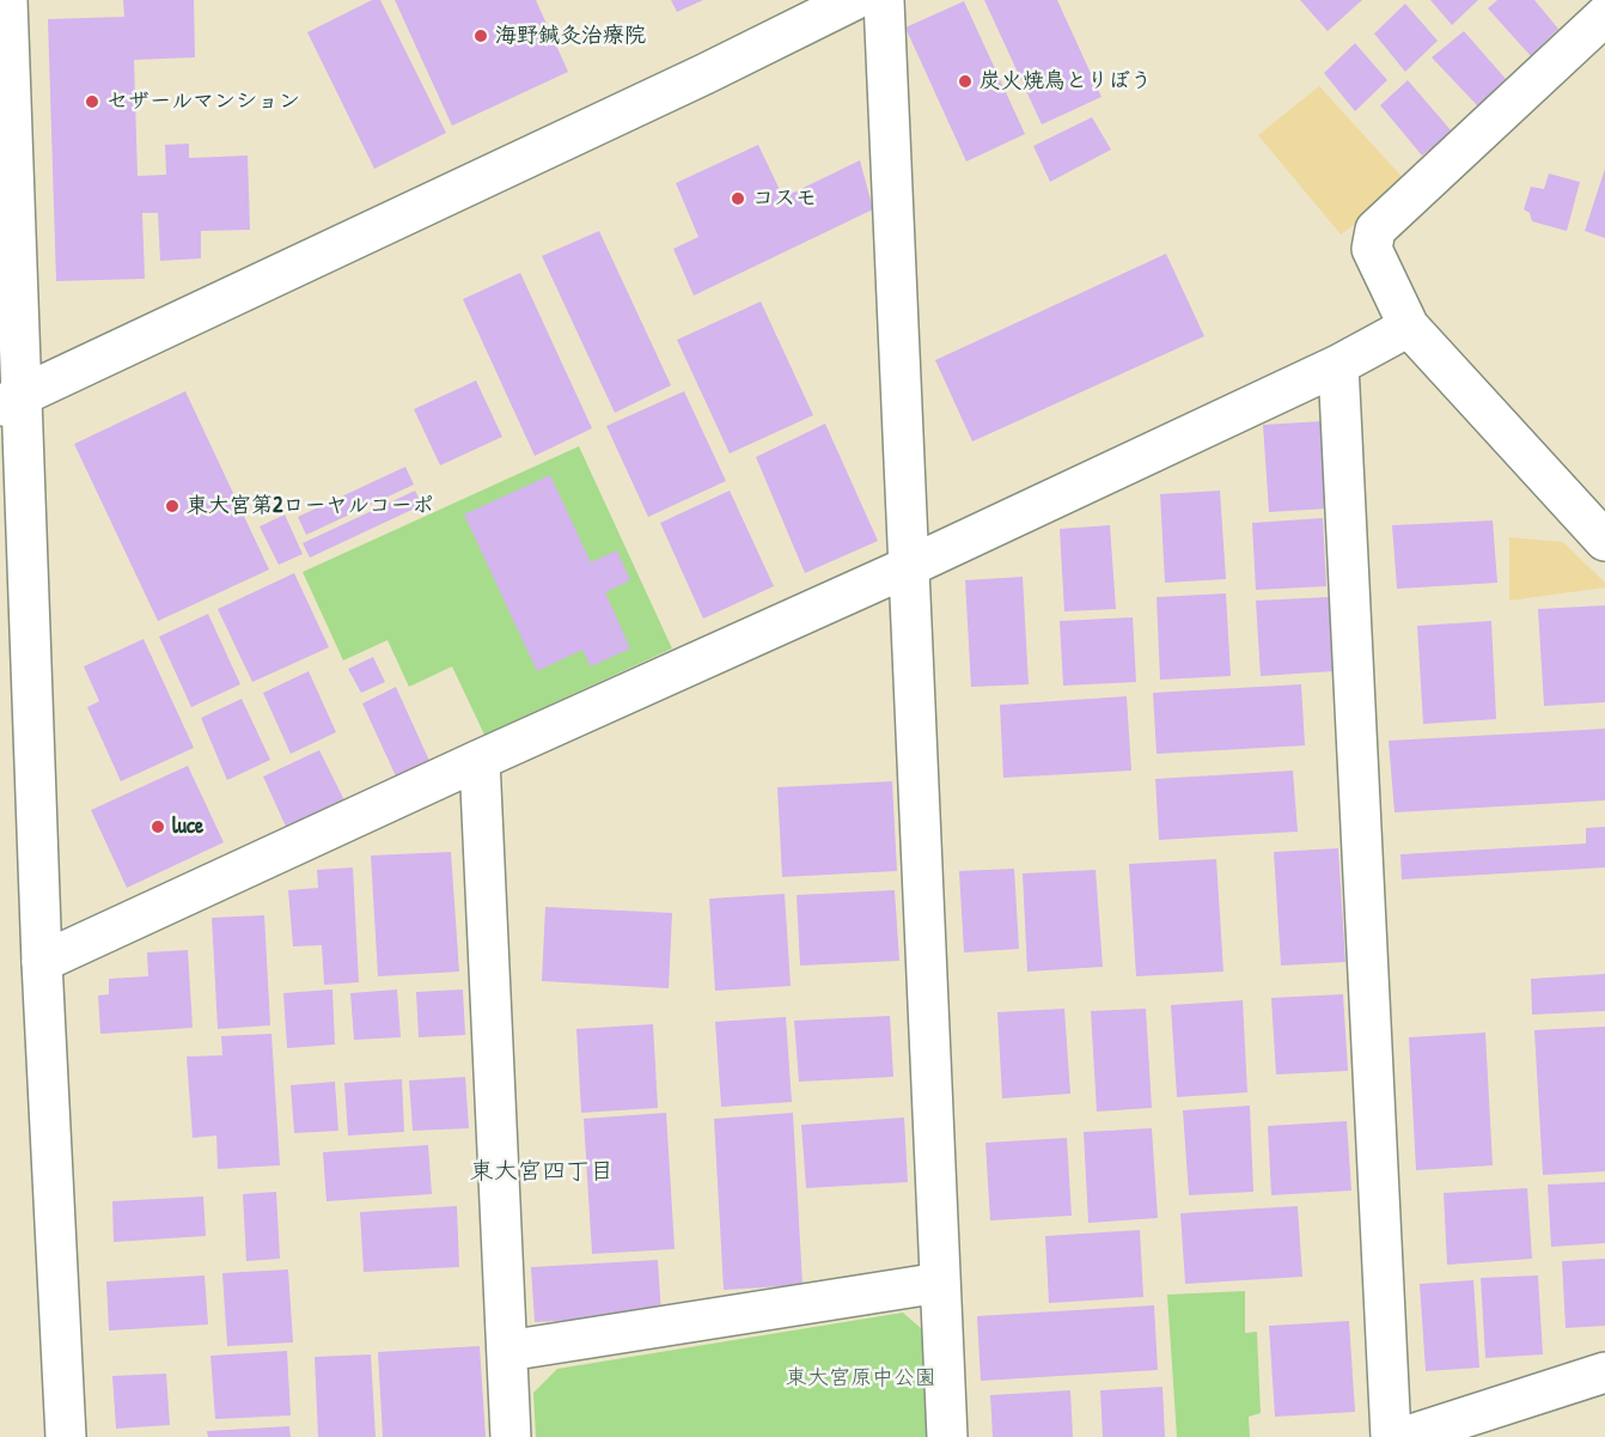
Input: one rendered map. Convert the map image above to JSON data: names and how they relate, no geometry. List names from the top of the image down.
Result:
{
  "districts": ["東大宮四丁目"],
  "parks": ["東大宮原中公園"],
  "places": [
    "海野鍼灸治療院",
    "炭火焼鳥とりぼう",
    "セザールマンション",
    "コスモ",
    "東大宮第2ローヤルコーポ",
    "luce"
  ]
}
